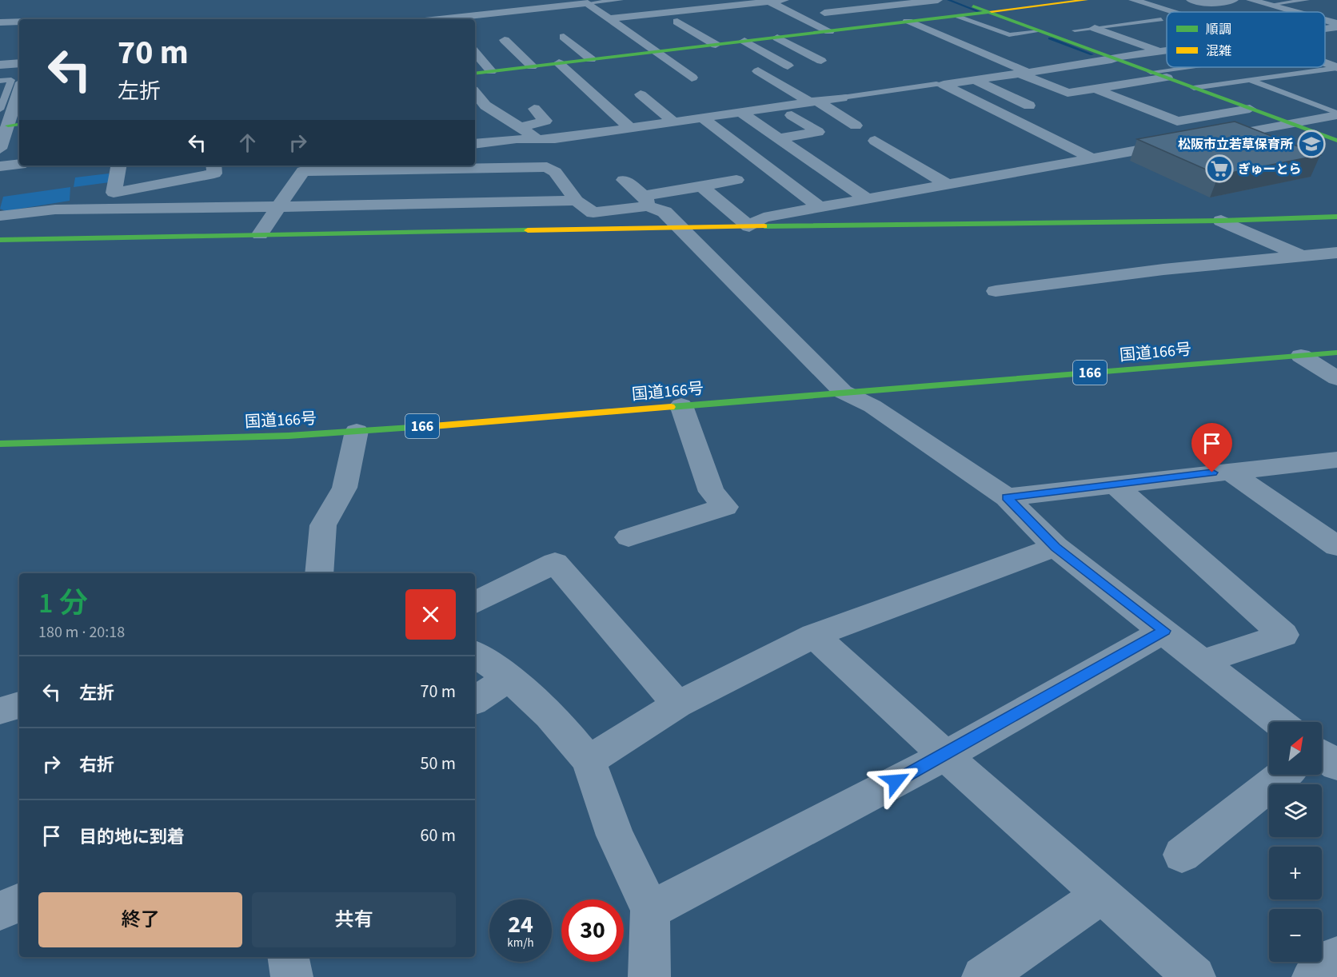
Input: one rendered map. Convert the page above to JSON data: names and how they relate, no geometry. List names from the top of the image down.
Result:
{
  "streets": {
    "main road": ["国道166号", "166"]
  },
  "places": {
    "school or university": ["松阪市立若草保育所"],
    "supermarket": ["ぎゅーとら"]
  },
  "legend": ["順調", "混雑"],
  "north": "top right",
  "page": {
    "turn": ["70 m", "左折"],
    "heading": ["1 分", "180 m · 20:18"],
    "list": [
      {
        "name": "左折",
        "value": "70 m"
      },
      {
        "name": "右折",
        "value": "50 m"
      },
      {
        "name": "目的地に到着",
        "value": "60 m"
      }
    ],
    "map_buttons": ["+", "−"],
    "buttons": ["終了", "共有"],
    "speed": "24 km/h",
    "limit": "30"
  }
}
